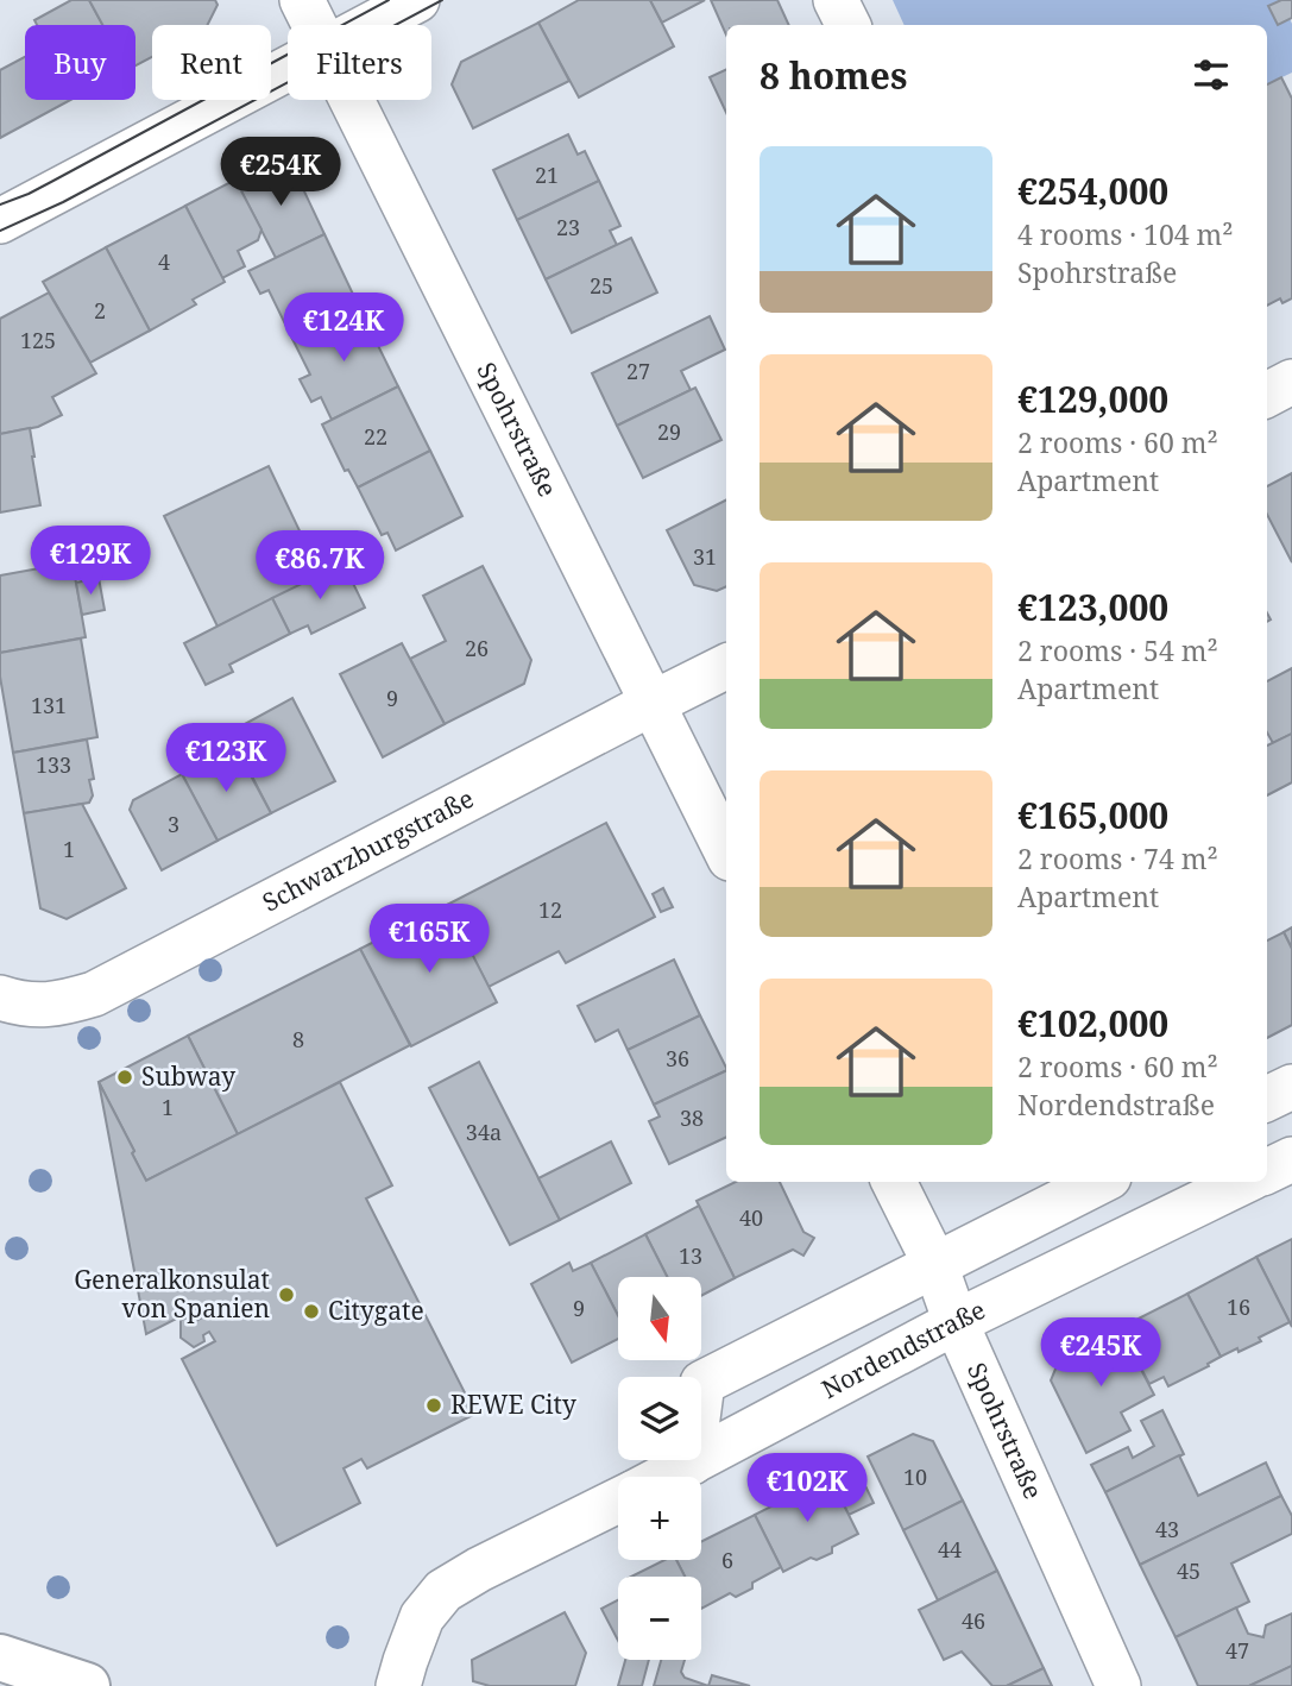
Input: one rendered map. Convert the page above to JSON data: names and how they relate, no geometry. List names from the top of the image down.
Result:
{
  "streets": {
    "street": ["Spohrstraße", "Schwarzburgstraße", "Nordendstraße"]
  },
  "crossings": [
    ["Spohrstraße", "Schwarzburgstraße"],
    ["Spohrstraße", "Nordendstraße"]
  ],
  "places": [
    "Subway",
    "Generalkonsulat von Spanien",
    "Citygate",
    "REWE City"
  ],
  "house_numbers": [
    "21",
    "23",
    "4",
    "25",
    "2",
    "125",
    "27",
    "29",
    "22",
    "31",
    "26",
    "9",
    "131",
    "133",
    "3",
    "1",
    "12",
    "8",
    "36",
    "1",
    "38",
    "34a",
    "40",
    "13",
    "16",
    "9",
    "10",
    "43",
    "44",
    "6",
    "45",
    "46",
    "47"
  ],
  "north": "bottom",
  "page": {
    "chip": ["Buy", "Rent", "Filters"],
    "heading": "8 homes",
    "list": [
      {
        "name": "€254,000",
        "note": "4 rooms · 104 m² · Spohrstraße"
      },
      {
        "name": "€129,000",
        "note": "2 rooms · 60 m² · Apartment"
      },
      {
        "name": "€123,000",
        "note": "2 rooms · 54 m² · Apartment"
      },
      {
        "name": "€165,000",
        "note": "2 rooms · 74 m² · Apartment"
      },
      {
        "name": "€102,000",
        "note": "2 rooms · 60 m² · Nordendstraße"
      }
    ],
    "price": [
      "€254K",
      "€124K",
      "€129K",
      "€86.7K",
      "€123K",
      "€165K",
      "€245K",
      "€102K"
    ],
    "map_buttons": ["+", "−"]
  }
}
